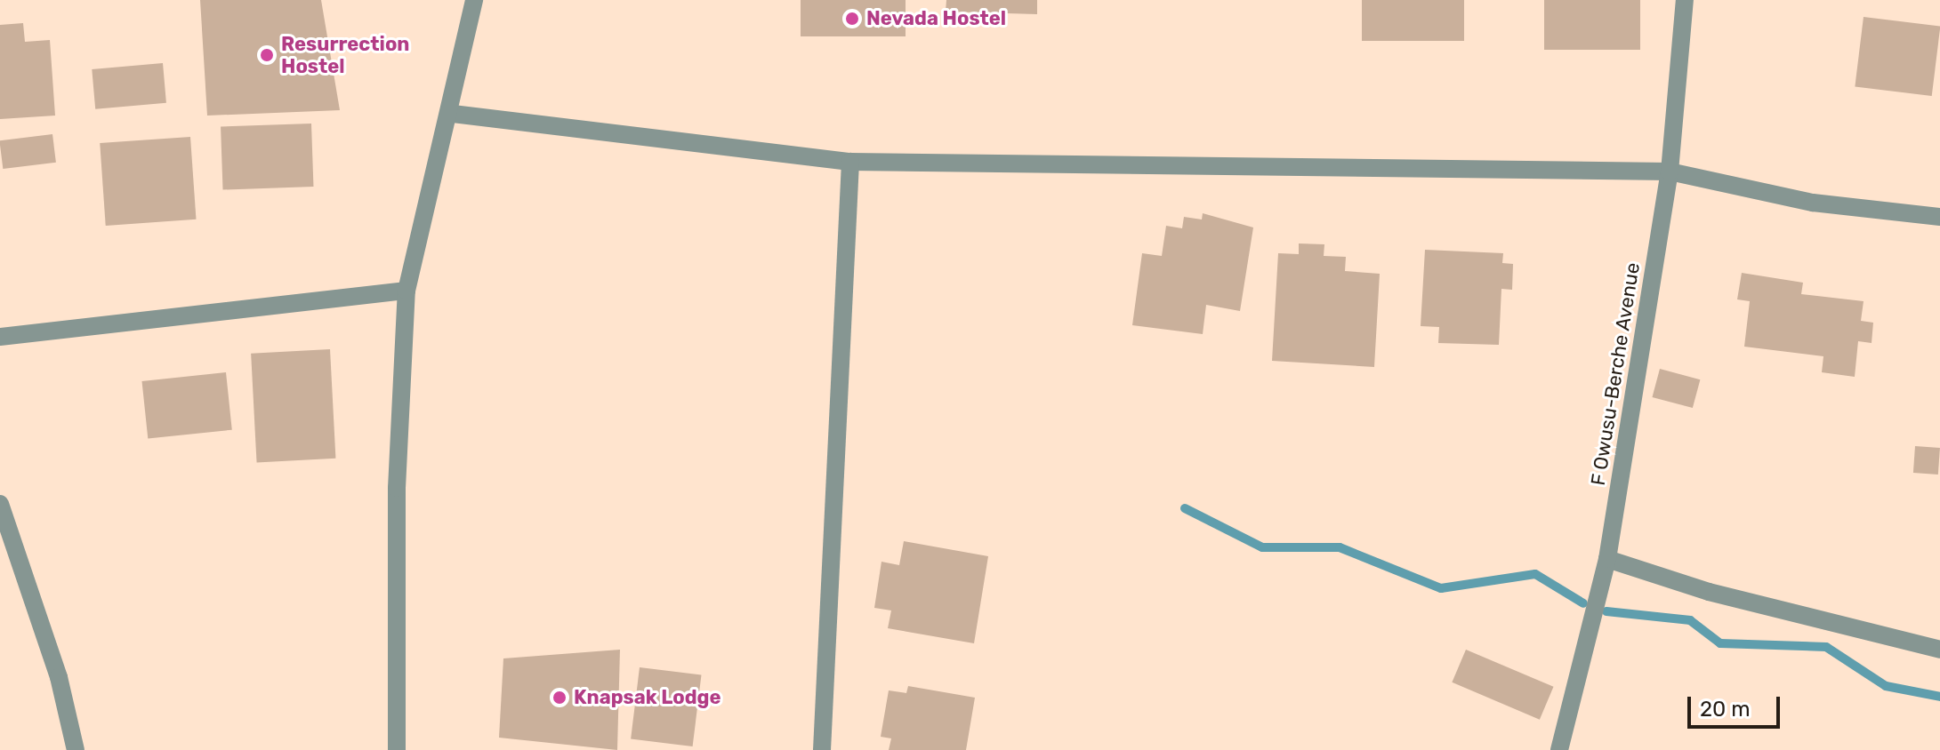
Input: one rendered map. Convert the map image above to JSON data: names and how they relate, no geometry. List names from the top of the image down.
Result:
{
  "streets": {
    "street": ["F Owusu-Berche Avenue"]
  },
  "places": ["Nevada Hostel", "Resurrection Hostel", "Knapsak Lodge"],
  "scale_bar": "20 m"
}
